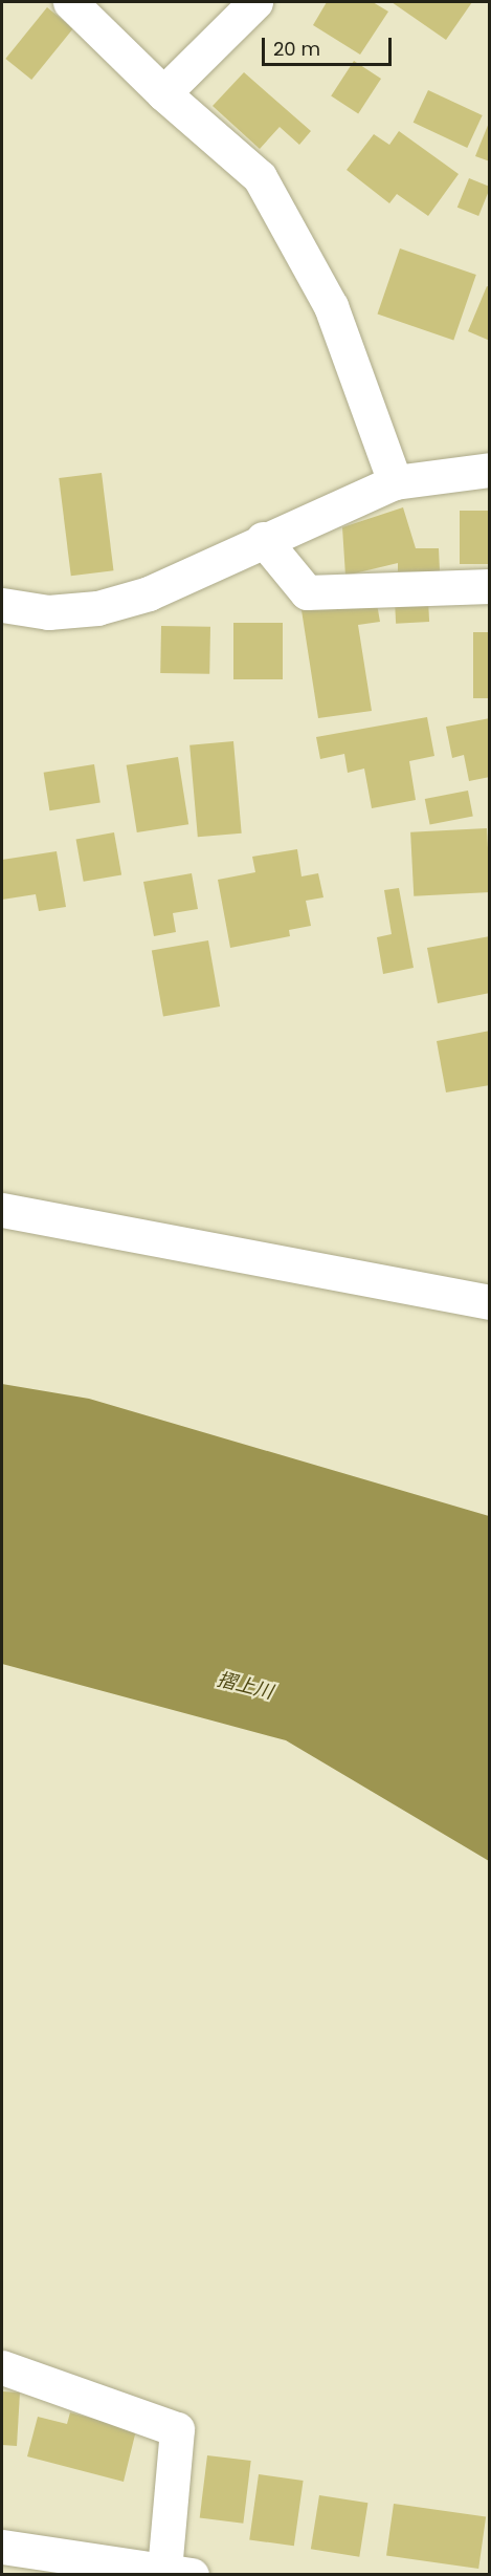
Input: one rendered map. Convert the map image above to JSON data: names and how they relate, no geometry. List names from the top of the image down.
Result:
{
  "water": ["摺上川"],
  "scale_bar": "20 m"
}
